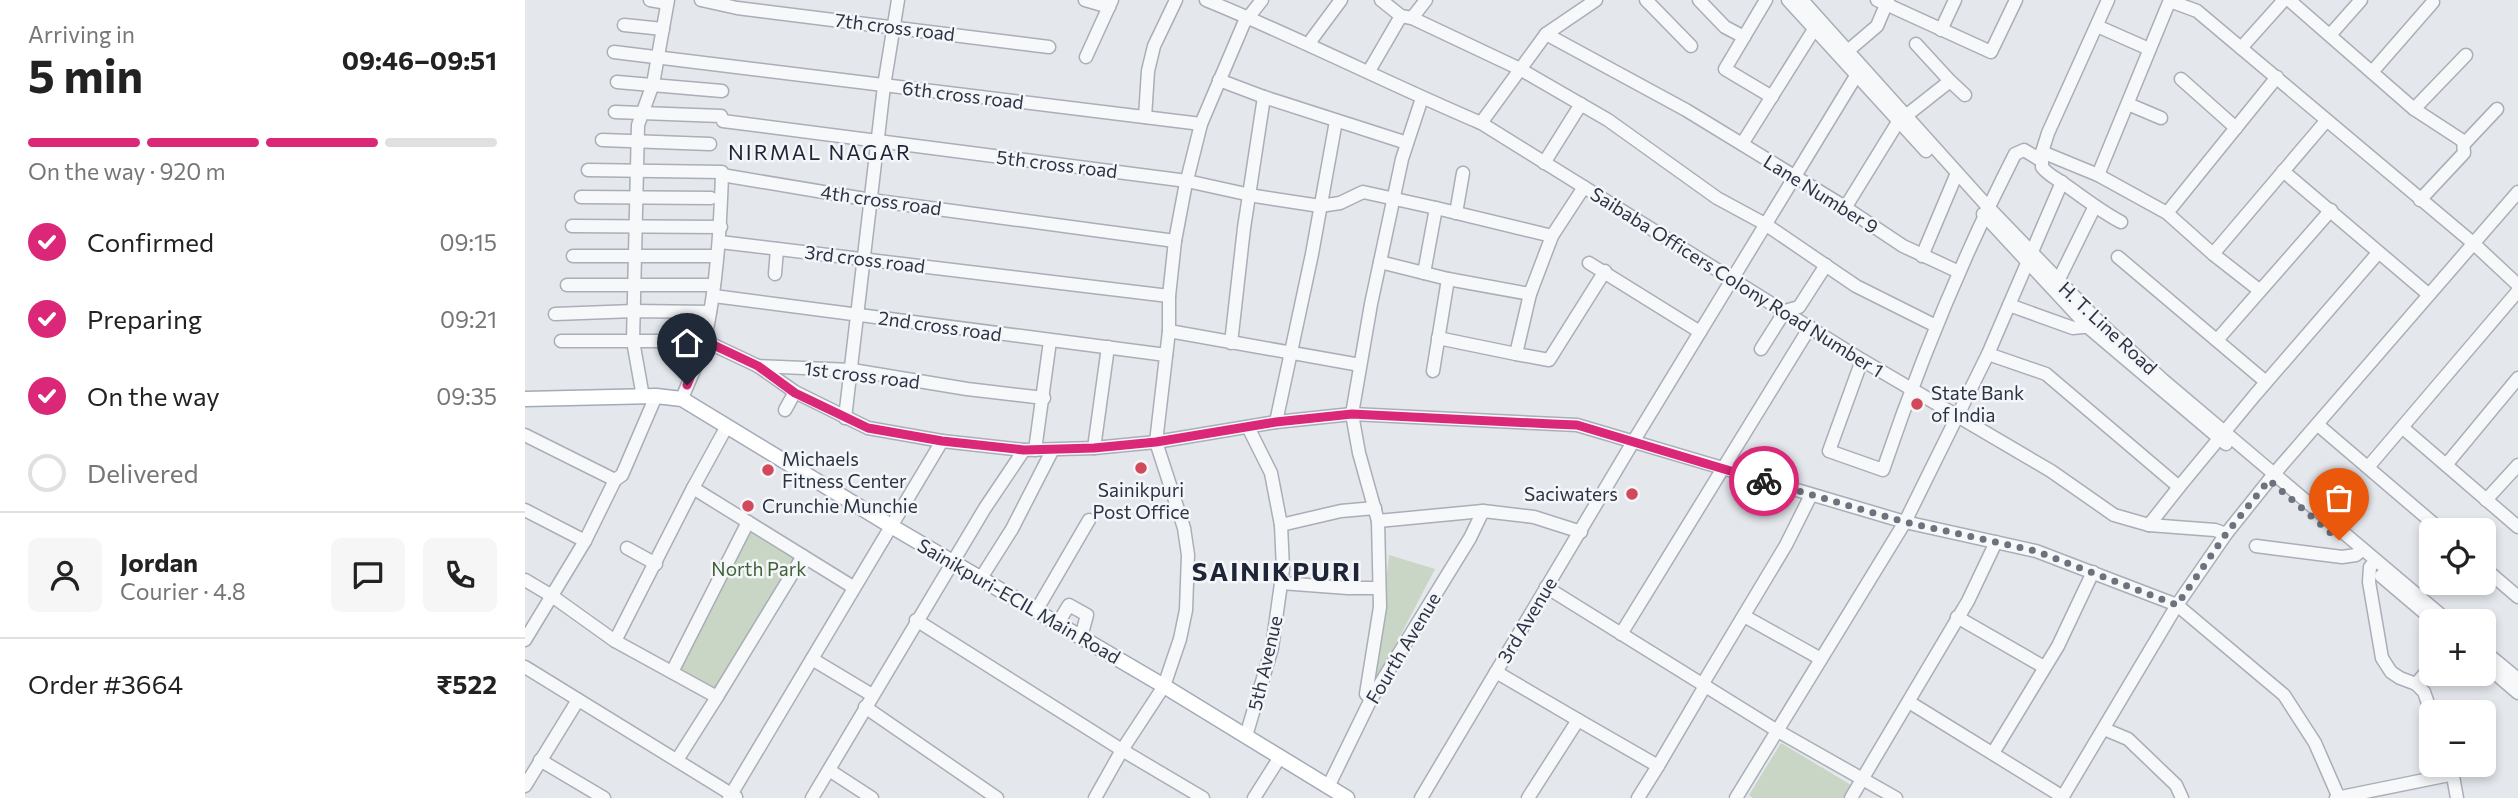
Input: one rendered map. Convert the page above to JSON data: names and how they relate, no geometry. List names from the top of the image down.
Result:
{
  "streets": {
    "main road": ["Sainikpuri-ECIL Main Road"],
    "street": [
      "7th cross road",
      "6th cross road",
      "5th cross road",
      "Lane Number 9",
      "4th cross road",
      "3rd cross road",
      "Saibaba Officers Colony Road Number 1",
      "2nd cross road",
      "H. T. Line Road",
      "1st cross road",
      "3rd Avenue",
      "Fourth Avenue",
      "5th Avenue"
    ]
  },
  "crossings": [
    ["Lane Number 9", "3rd Avenue"],
    ["Saibaba Officers Colony Road Number 1", "3rd Avenue"],
    ["H. T. Line Road", "3rd Avenue"],
    ["Sainikpuri-ECIL Main Road", "Fourth Avenue"],
    ["Sainikpuri-ECIL Main Road", "5th Avenue"]
  ],
  "districts": ["NIRMAL NAGAR", "SAINIKPURI"],
  "parks": ["North Park"],
  "places": [
    "State Bank of India",
    "Sainikpuri Post Office",
    "Michaels Fitness Center",
    "Saciwaters",
    "Crunchie Munchie"
  ],
  "page": {
    "heading": ["5 min", "Arriving in", "09:46–09:51"],
    "panel": [
      "Jordan",
      "Courier · 4.8",
      "Order #3664",
      "₹522"
    ],
    "bar": "On the way · 920 m",
    "list": [
      ["Confirmed", "09:15"],
      ["Preparing", "09:21"],
      ["On the way", "09:35"],
      "Delivered"
    ],
    "map_buttons": ["+", "−"]
  }
}
